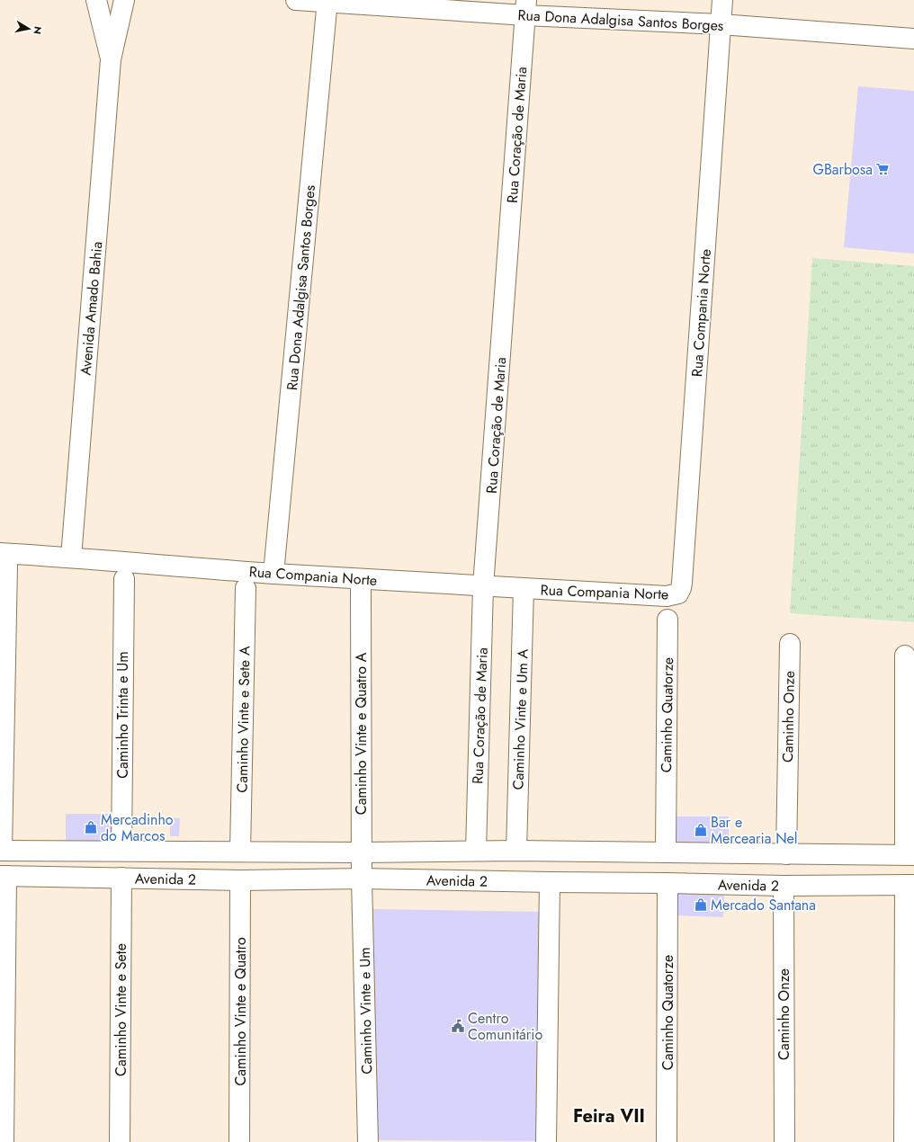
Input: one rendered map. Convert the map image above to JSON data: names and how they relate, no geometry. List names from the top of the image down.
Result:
{
  "streets": {
    "street": [
      "Rua Dona Adalgisa Santos Borges",
      "Rua Coração de Maria",
      "Avenida Amado Bahia",
      "Rua Compania Norte",
      "Caminho Trinta e Um",
      "Caminho Quatorze",
      "Caminho Onze",
      "Caminho Vinte e Sete A",
      "Caminho Vinte e Um A",
      "Caminho Vinte e Quatro A",
      "Avenida 2",
      "Caminho Vinte e Sete",
      "Caminho Vinte e Um",
      "Caminho Vinte e Quatro"
    ]
  },
  "crossings": [
    ["Rua Dona Adalgisa Santos Borges", "Rua Coração de Maria"],
    ["Rua Dona Adalgisa Santos Borges", "Rua Compania Norte"],
    ["Rua Coração de Maria", "Rua Compania Norte"],
    ["Rua Coração de Maria", "Avenida 2"],
    ["Avenida Amado Bahia", "Rua Compania Norte"],
    ["Rua Compania Norte", "Caminho Vinte e Um A"],
    ["Caminho Trinta e Um", "Avenida 2"],
    ["Caminho Quatorze", "Avenida 2"],
    ["Caminho Onze", "Avenida 2"],
    ["Caminho Vinte e Sete A", "Avenida 2"],
    ["Caminho Vinte e Um A", "Avenida 2"],
    ["Caminho Vinte e Quatro A", "Avenida 2"],
    ["Caminho Vinte e Quatro A", "Caminho Vinte e Um"],
    ["Avenida 2", "Caminho Vinte e Sete"],
    ["Avenida 2", "Caminho Vinte e Um"],
    ["Avenida 2", "Caminho Vinte e Quatro"]
  ],
  "districts": ["Feira VII"],
  "places": {
    "supermarket": ["GBarbosa"],
    "shop": ["Mercadinho do Marcos", "Bar e Mercearia Nel", "Mercado Santana"],
    "public building": ["Centro Comunitário"]
  },
  "north": "right"
}
